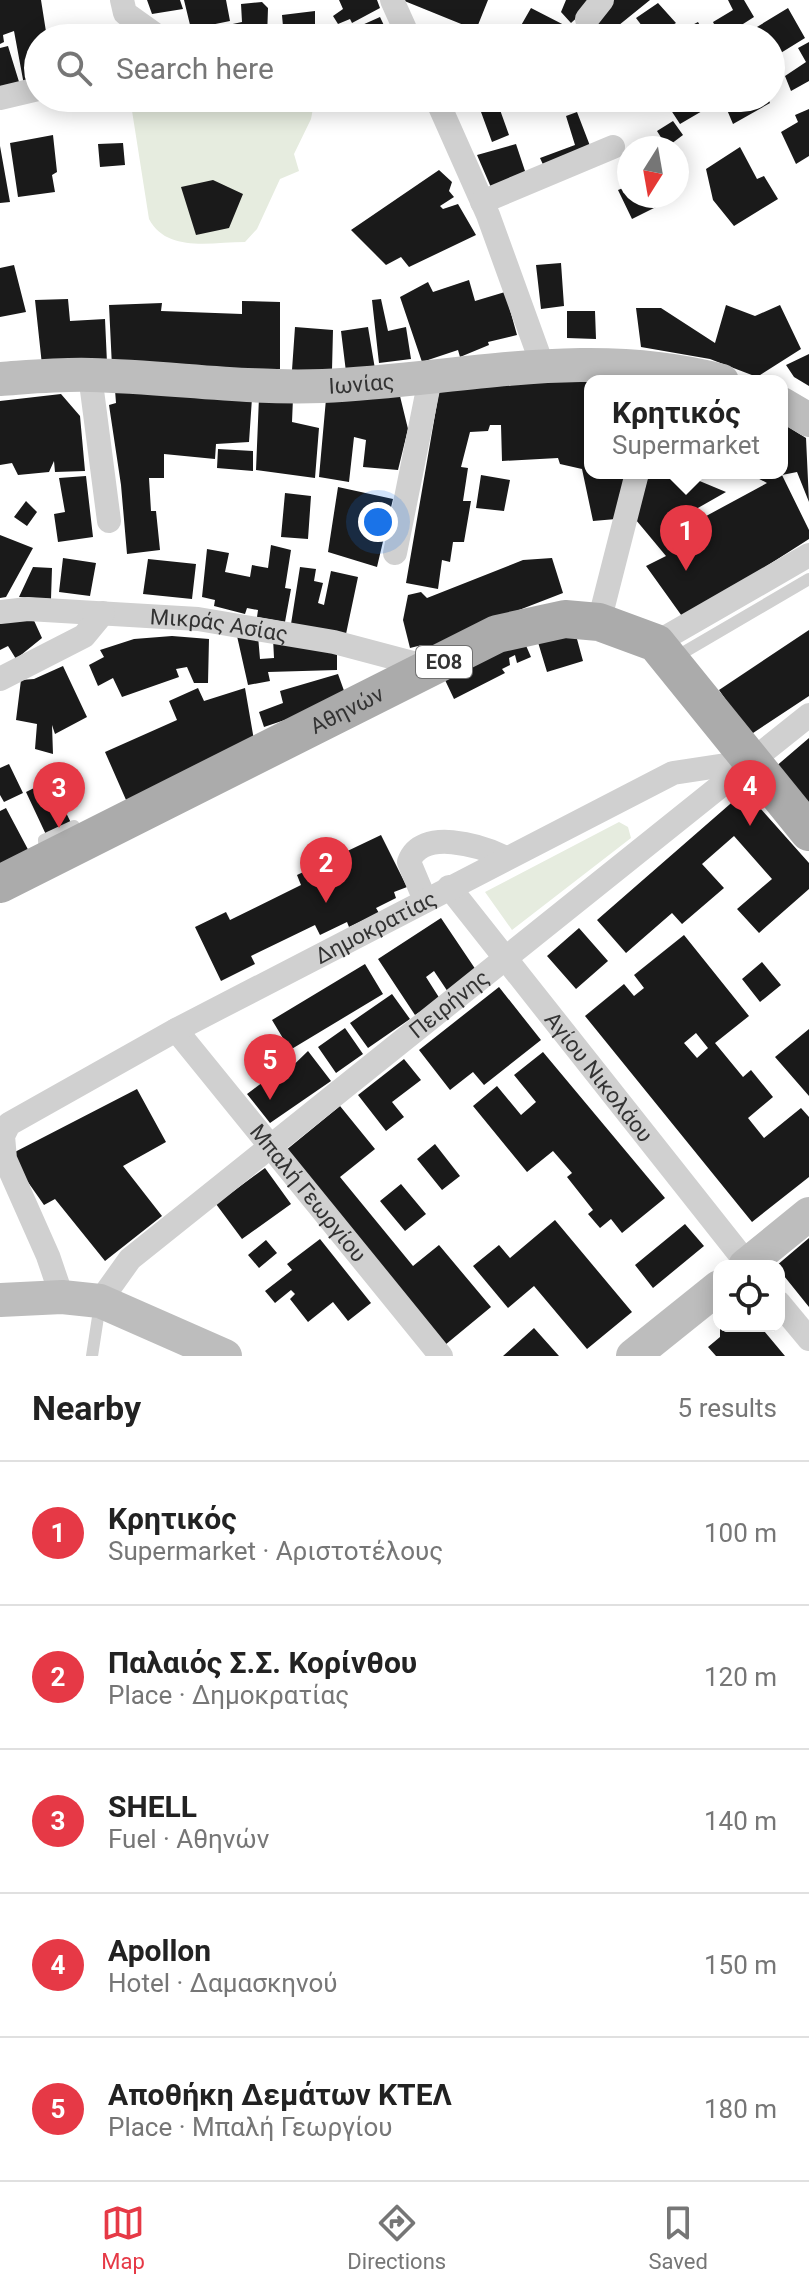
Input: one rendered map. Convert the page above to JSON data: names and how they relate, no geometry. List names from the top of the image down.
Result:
{
  "streets": {
    "main road": ["ΕΟ8", "Αθηνών"],
    "street": [
      "Ιωνίας",
      "Μικράς Ασίας",
      "Δημοκρατίας",
      "Πειρήνης",
      "Αγίου Νικολάου",
      "Μπαλή Γεωργίου"
    ]
  },
  "crossings": [
    ["Μικράς Ασίας", "Αθηνών"],
    ["Δημοκρατίας", "Πειρήνης"],
    ["Δημοκρατίας", "Αγίου Νικολάου"],
    ["Δημοκρατίας", "Μπαλή Γεωργίου"],
    ["Πειρήνης", "Αγίου Νικολάου"],
    ["Πειρήνης", "Μπαλή Γεωργίου"]
  ],
  "north": "bottom",
  "page": {
    "search": "Search here",
    "popup": ["Κρητικός", "Supermarket"],
    "pins": [
      "1",
      "4",
      "3",
      "2",
      "5"
    ],
    "heading": ["Nearby", "5 results"],
    "list": [
      {
        "mark": "1",
        "name": "Κρητικός",
        "note": "Supermarket · Αριστοτέλους",
        "value": "100 m"
      },
      {
        "mark": "2",
        "name": "Παλαιός Σ.Σ. Κορίνθου",
        "note": "Place · Δημοκρατίας",
        "value": "120 m"
      },
      {
        "mark": "3",
        "name": "SHELL",
        "note": "Fuel · Αθηνών",
        "value": "140 m"
      },
      {
        "mark": "4",
        "name": "Apollon",
        "note": "Hotel · Δαμασκηνού",
        "value": "150 m"
      },
      {
        "mark": "5",
        "name": "Αποθήκη Δεμάτων ΚΤΕΛ",
        "note": "Place · Μπαλή Γεωργίου",
        "value": "180 m"
      }
    ],
    "nav": ["Map", "Directions", "Saved"]
  }
}
